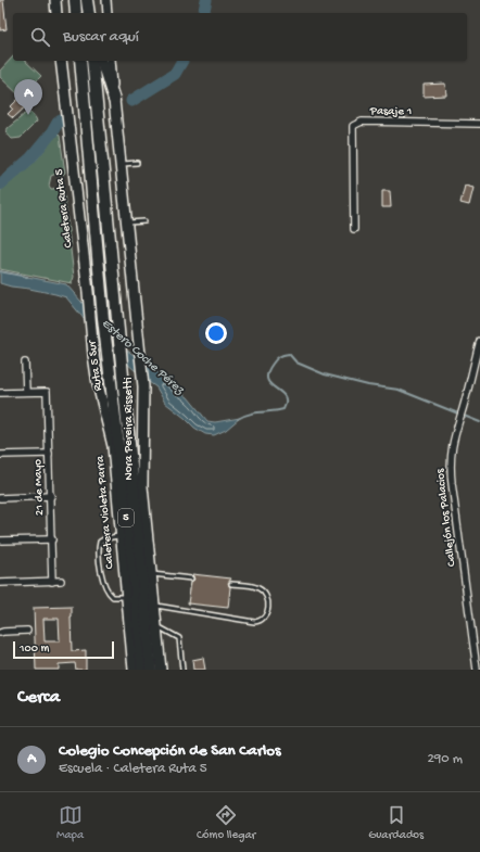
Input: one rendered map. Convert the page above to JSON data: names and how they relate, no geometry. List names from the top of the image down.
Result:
{
  "streets": {
    "highway": ["Ruta 5 Sur", "5"],
    "main road": ["Caletera Ruta 5", "Nora Pereira Rissetti", "Caletera Violeta Parra"],
    "street": ["Pasaje 1", "21 de Mayo", "Callejón los Palacios"]
  },
  "crossings": [
    ["Caletera Ruta 5", "Caletera Violeta Parra"]
  ],
  "water": ["Estero Coche Pérez"],
  "scale_bar": "100 m",
  "page": {
    "search": "Buscar aquí",
    "pins": "A",
    "scale": "100 m",
    "heading": "Cerca",
    "list": [
      {
        "mark": "A",
        "name": "Colegio Concepción de San Carlos",
        "note": "Escuela · Caletera Ruta 5",
        "value": "290 m"
      }
    ],
    "nav": ["Mapa", "Cómo llegar", "Guardados"]
  }
}
